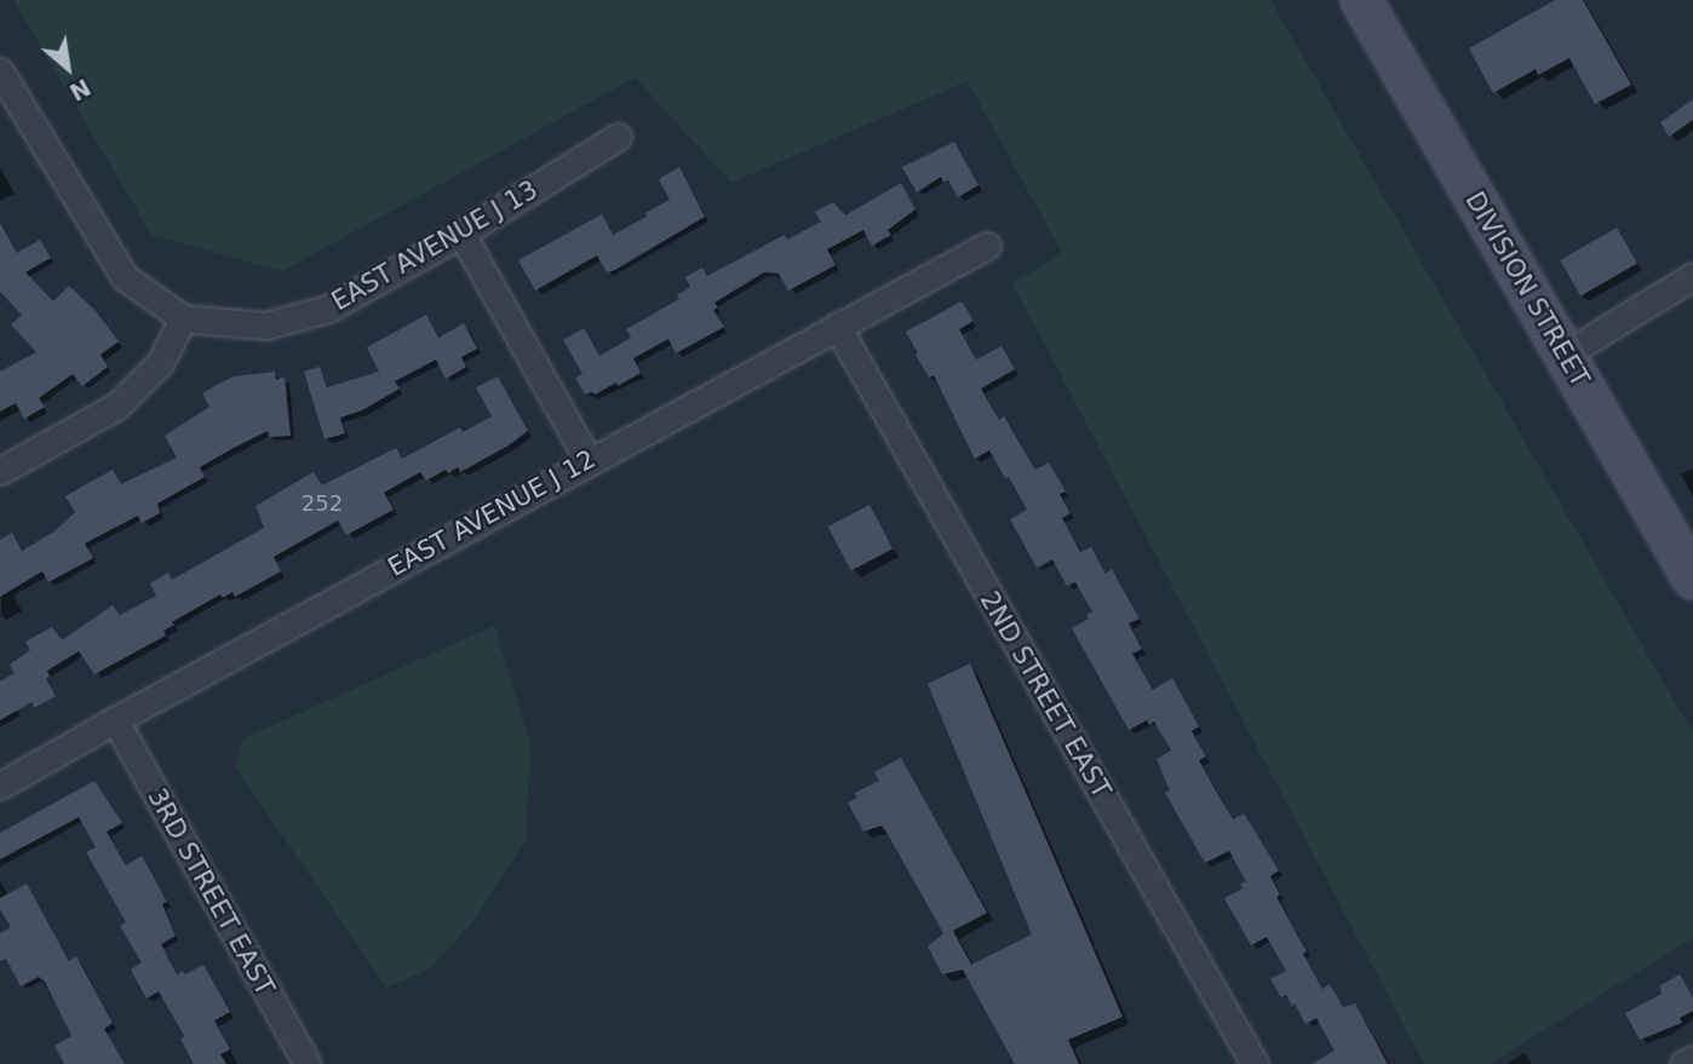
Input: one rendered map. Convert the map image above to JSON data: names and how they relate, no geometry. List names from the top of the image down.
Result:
{
  "streets": {
    "main road": ["DIVISION STREET"],
    "street": [
      "EAST AVENUE J 13",
      "EAST AVENUE J 12",
      "2ND STREET EAST",
      "3RD STREET EAST"
    ]
  },
  "crossings": [
    ["EAST AVENUE J 12", "2ND STREET EAST"],
    ["EAST AVENUE J 12", "3RD STREET EAST"]
  ],
  "house_numbers": ["252"],
  "north": "bottom right"
}
